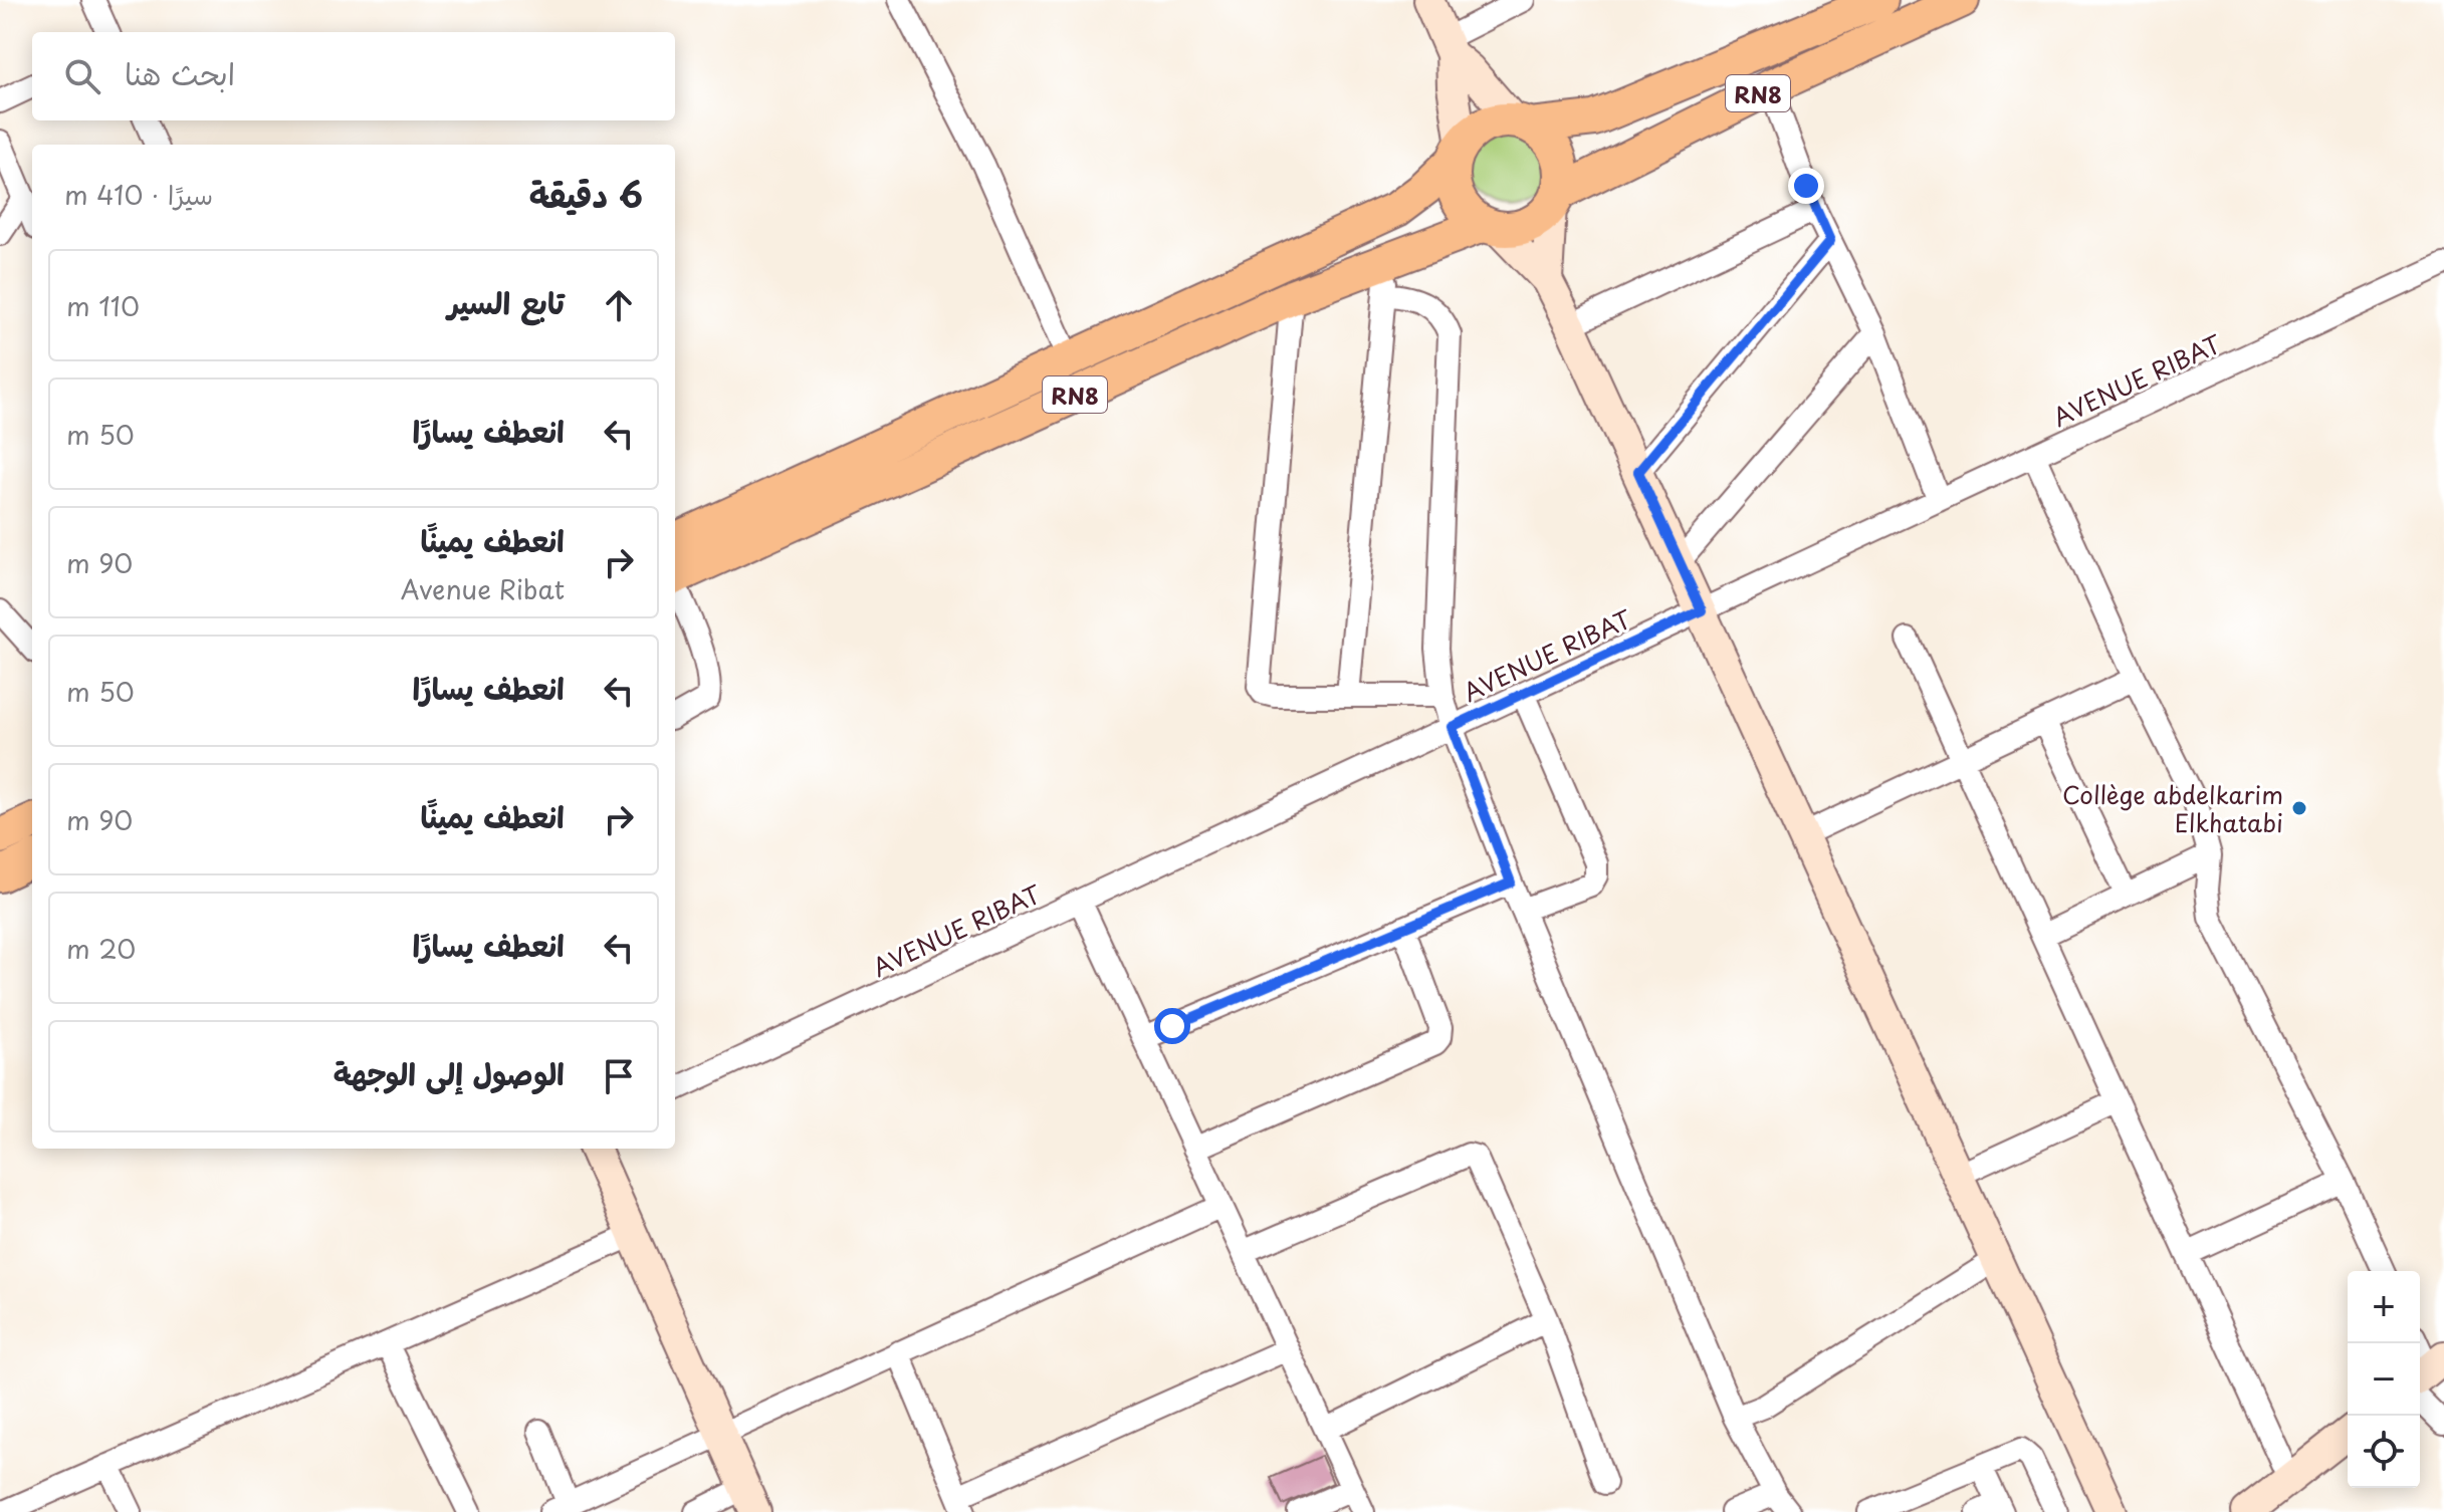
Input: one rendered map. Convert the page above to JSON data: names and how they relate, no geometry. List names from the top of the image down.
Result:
{
  "streets": {
    "main road": ["RN8"],
    "street": ["AVENUE RIBAT"]
  },
  "places": ["Collège abdelkarim Elkhatabi"],
  "page": {
    "search": "ابحث هنا",
    "heading": ["6 دقيقة", "سيرًا · 410 m"],
    "list": [
      ["تابع السير", "110 m"],
      ["انعطف يسارًا", "50 m"],
      ["انعطف يمينًا", "Avenue Ribat", "90 m"],
      ["انعطف يسارًا", "50 m"],
      ["انعطف يمينًا", "90 m"],
      ["انعطف يسارًا", "20 m"],
      "الوصول إلى الوجهة"
    ],
    "map_buttons": ["+", "−"]
  }
}
